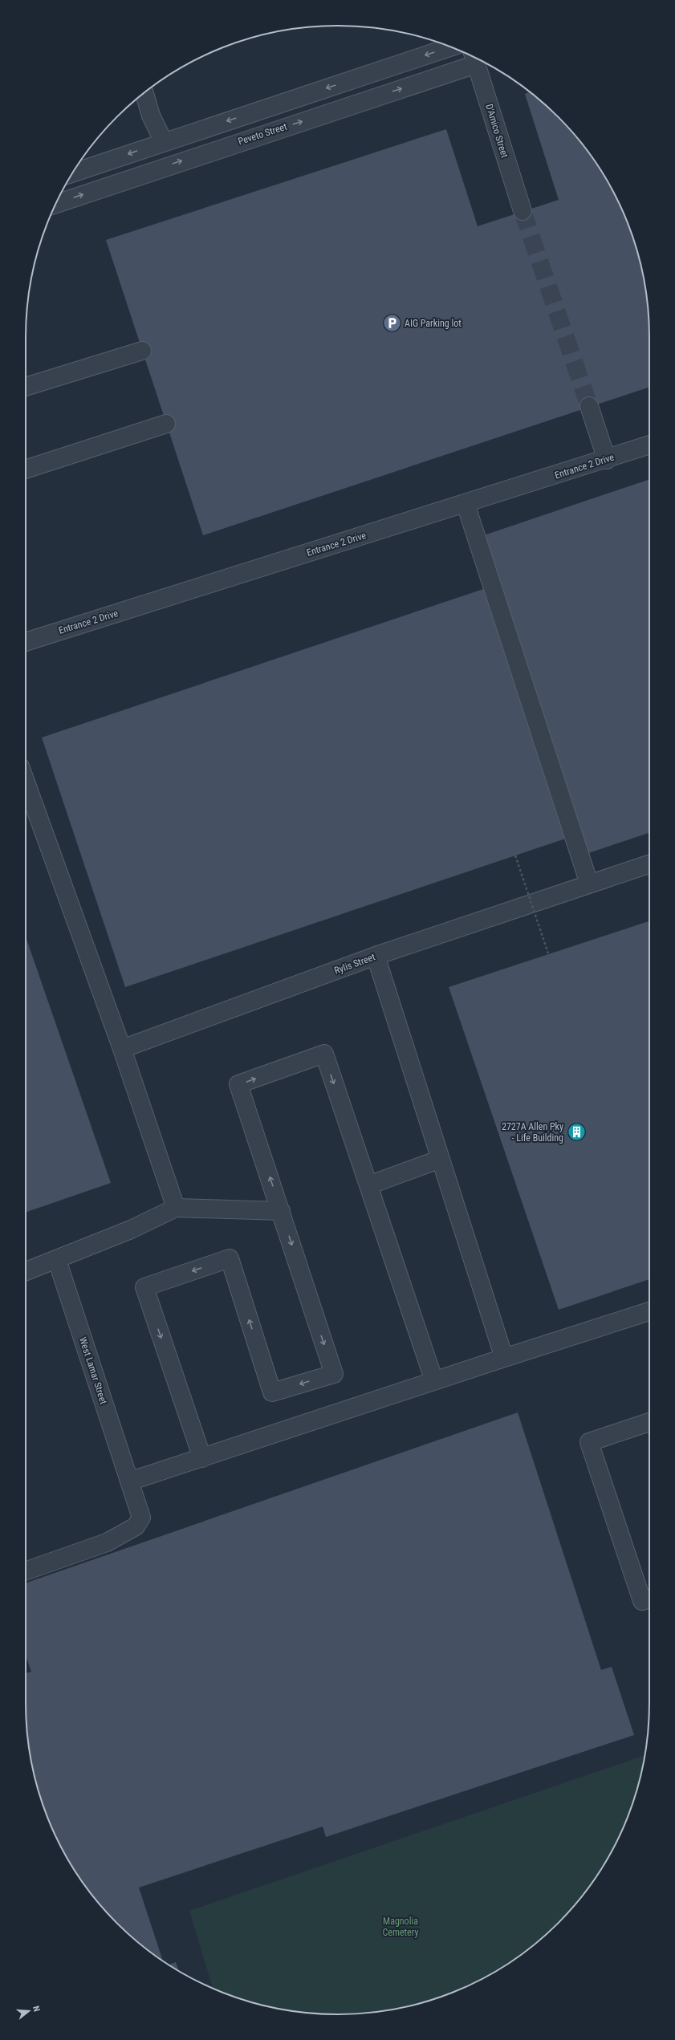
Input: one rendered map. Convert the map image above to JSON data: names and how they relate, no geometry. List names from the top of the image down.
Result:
{
  "streets": {
    "street": [
      "D'Amico Street",
      "Peveto Street",
      "Entrance 2 Drive",
      "Rylis Street",
      "West Lamar Street"
    ]
  },
  "crossings": [
    ["D'Amico Street", "Peveto Street"]
  ],
  "parks": ["Magnolia Cemetery"],
  "places": {
    "parking": ["AIG Parking lot"],
    "building": ["2727A Allen Pky - Life Building"]
  },
  "north": "right"
}
